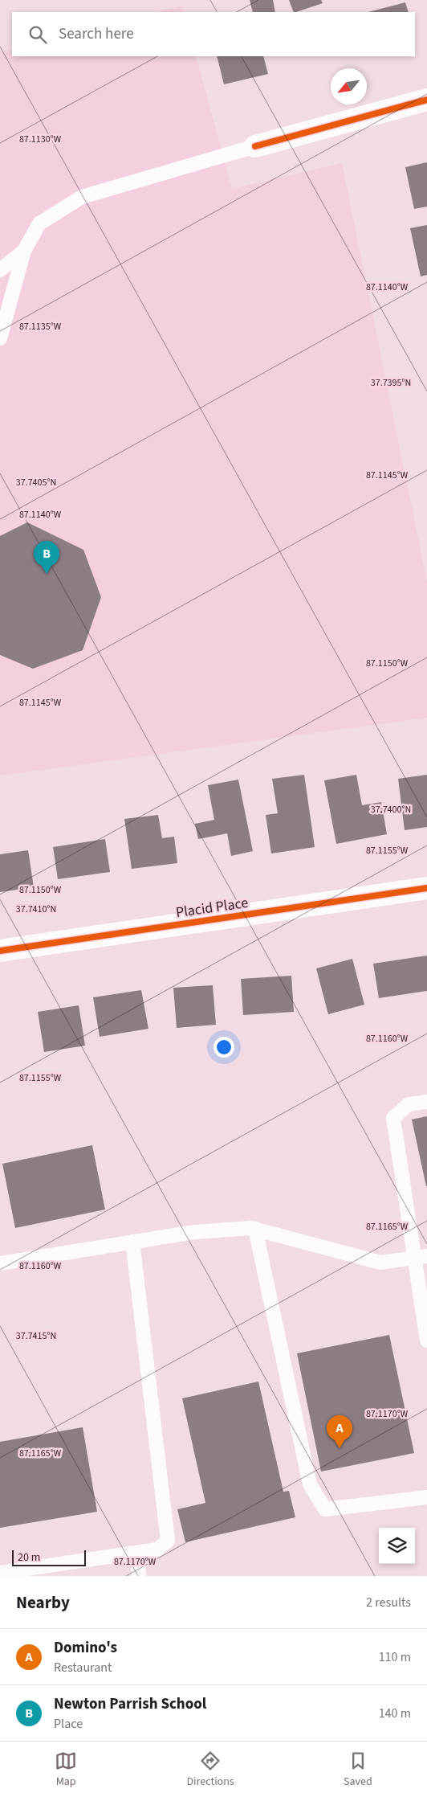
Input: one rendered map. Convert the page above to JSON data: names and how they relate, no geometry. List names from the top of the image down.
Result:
{
  "streets": {
    "street": ["Placid Place"]
  },
  "scale_bar": "20 m",
  "north": "bottom left",
  "page": {
    "search": "Search here",
    "pins": ["B", "A"],
    "scale": "20 m",
    "heading": ["Nearby", "2 results"],
    "list": [
      {
        "mark": "A",
        "name": "Domino's",
        "note": "Restaurant",
        "value": "110 m"
      },
      {
        "mark": "B",
        "name": "Newton Parrish School",
        "note": "Place",
        "value": "140 m"
      }
    ],
    "nav": ["Map", "Directions", "Saved"]
  },
  "coordinates": [
    "87.1130°W",
    "87.1140°W",
    "87.1135°W",
    "37.7395°N",
    "87.1145°W",
    "37.7405°N",
    "87.1150°W",
    "37.7400°N",
    "87.1155°W",
    "37.7410°N",
    "87.1160°W",
    "87.1165°W",
    "37.7415°N",
    "87.1170°W"
  ]
}
